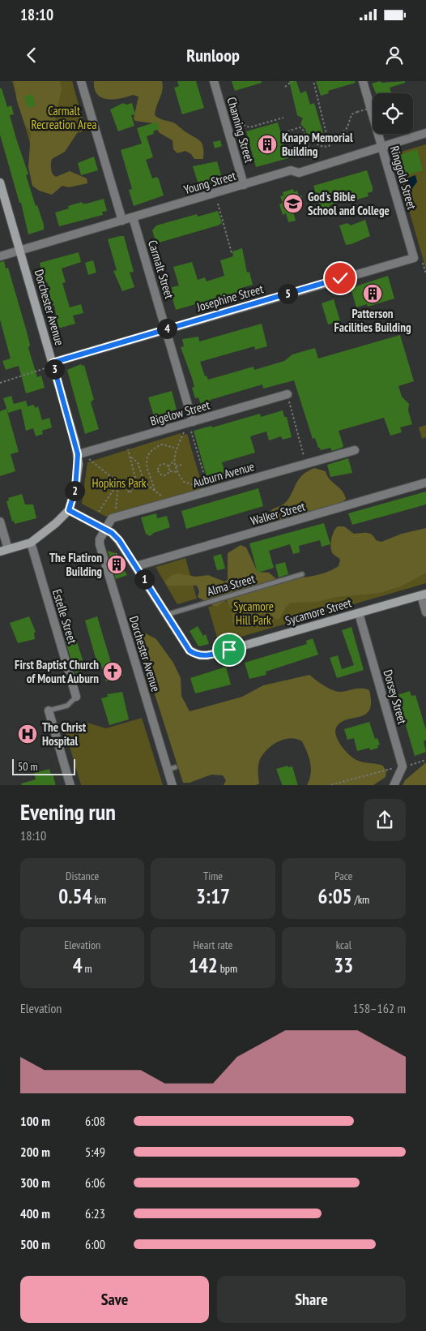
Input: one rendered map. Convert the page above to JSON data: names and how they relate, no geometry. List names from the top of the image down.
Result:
{
  "streets": {
    "main road": ["Dorchester Avenue", "Sycamore Street"],
    "street": [
      "Channing Street",
      "Ringgold Street",
      "Young Street",
      "Carmalt Street",
      "Josephine Street",
      "Bigelow Street",
      "Auburn Avenue",
      "Walker Street",
      "Estelle Street",
      "Dorsey Street"
    ],
    "lane": ["Alma Street"]
  },
  "crossings": [
    ["Channing Street", "Young Street"],
    ["Ringgold Street", "Young Street"],
    ["Ringgold Street", "Josephine Street"],
    ["Young Street", "Carmalt Street"],
    ["Young Street", "Dorchester Avenue"],
    ["Carmalt Street", "Josephine Street"],
    ["Carmalt Street", "Bigelow Street"],
    ["Josephine Street", "Dorchester Avenue"],
    ["Dorchester Avenue", "Bigelow Street"],
    ["Dorchester Avenue", "Auburn Avenue"],
    ["Dorchester Avenue", "Sycamore Street"],
    ["Auburn Avenue", "Sycamore Street"],
    ["Walker Street", "Sycamore Street"],
    ["Alma Street", "Sycamore Street"],
    ["Sycamore Street", "Dorsey Street"]
  ],
  "parks": ["Carmalt Recreation Area", "Hopkins Park", "Sycamore Hill Park"],
  "places": {
    "building": ["Knapp Memorial Building", "Patterson Facilities Building", "The Flatiron Building"],
    "school or university": ["God's Bible School and College"],
    "church": ["First Baptist Church of Mount Auburn"],
    "hospital": ["The Christ Hospital"]
  },
  "scale_bar": "50 m",
  "page": {
    "status": "18:10",
    "header": "Runloop",
    "pins": [
      "5",
      "4",
      "3",
      "2",
      "1"
    ],
    "scale": "50 m",
    "heading": ["Evening run", "18:10"],
    "stats": [
      ["Distance", "0.54 km"],
      ["Time", "3:17"],
      ["Pace", "6:05 /km"],
      ["Elevation", "4 m"],
      ["Heart rate", "142 bpm"],
      ["kcal", "33"]
    ],
    "chart": ["Elevation", "158–162 m"],
    "list": [
      {
        "name": "100 m",
        "note": "6:08"
      },
      {
        "name": "200 m",
        "note": "5:49"
      },
      {
        "name": "300 m",
        "note": "6:06"
      },
      {
        "name": "400 m",
        "note": "6:23"
      },
      {
        "name": "500 m",
        "note": "6:00"
      }
    ],
    "buttons": ["Save", "Share"]
  }
}
